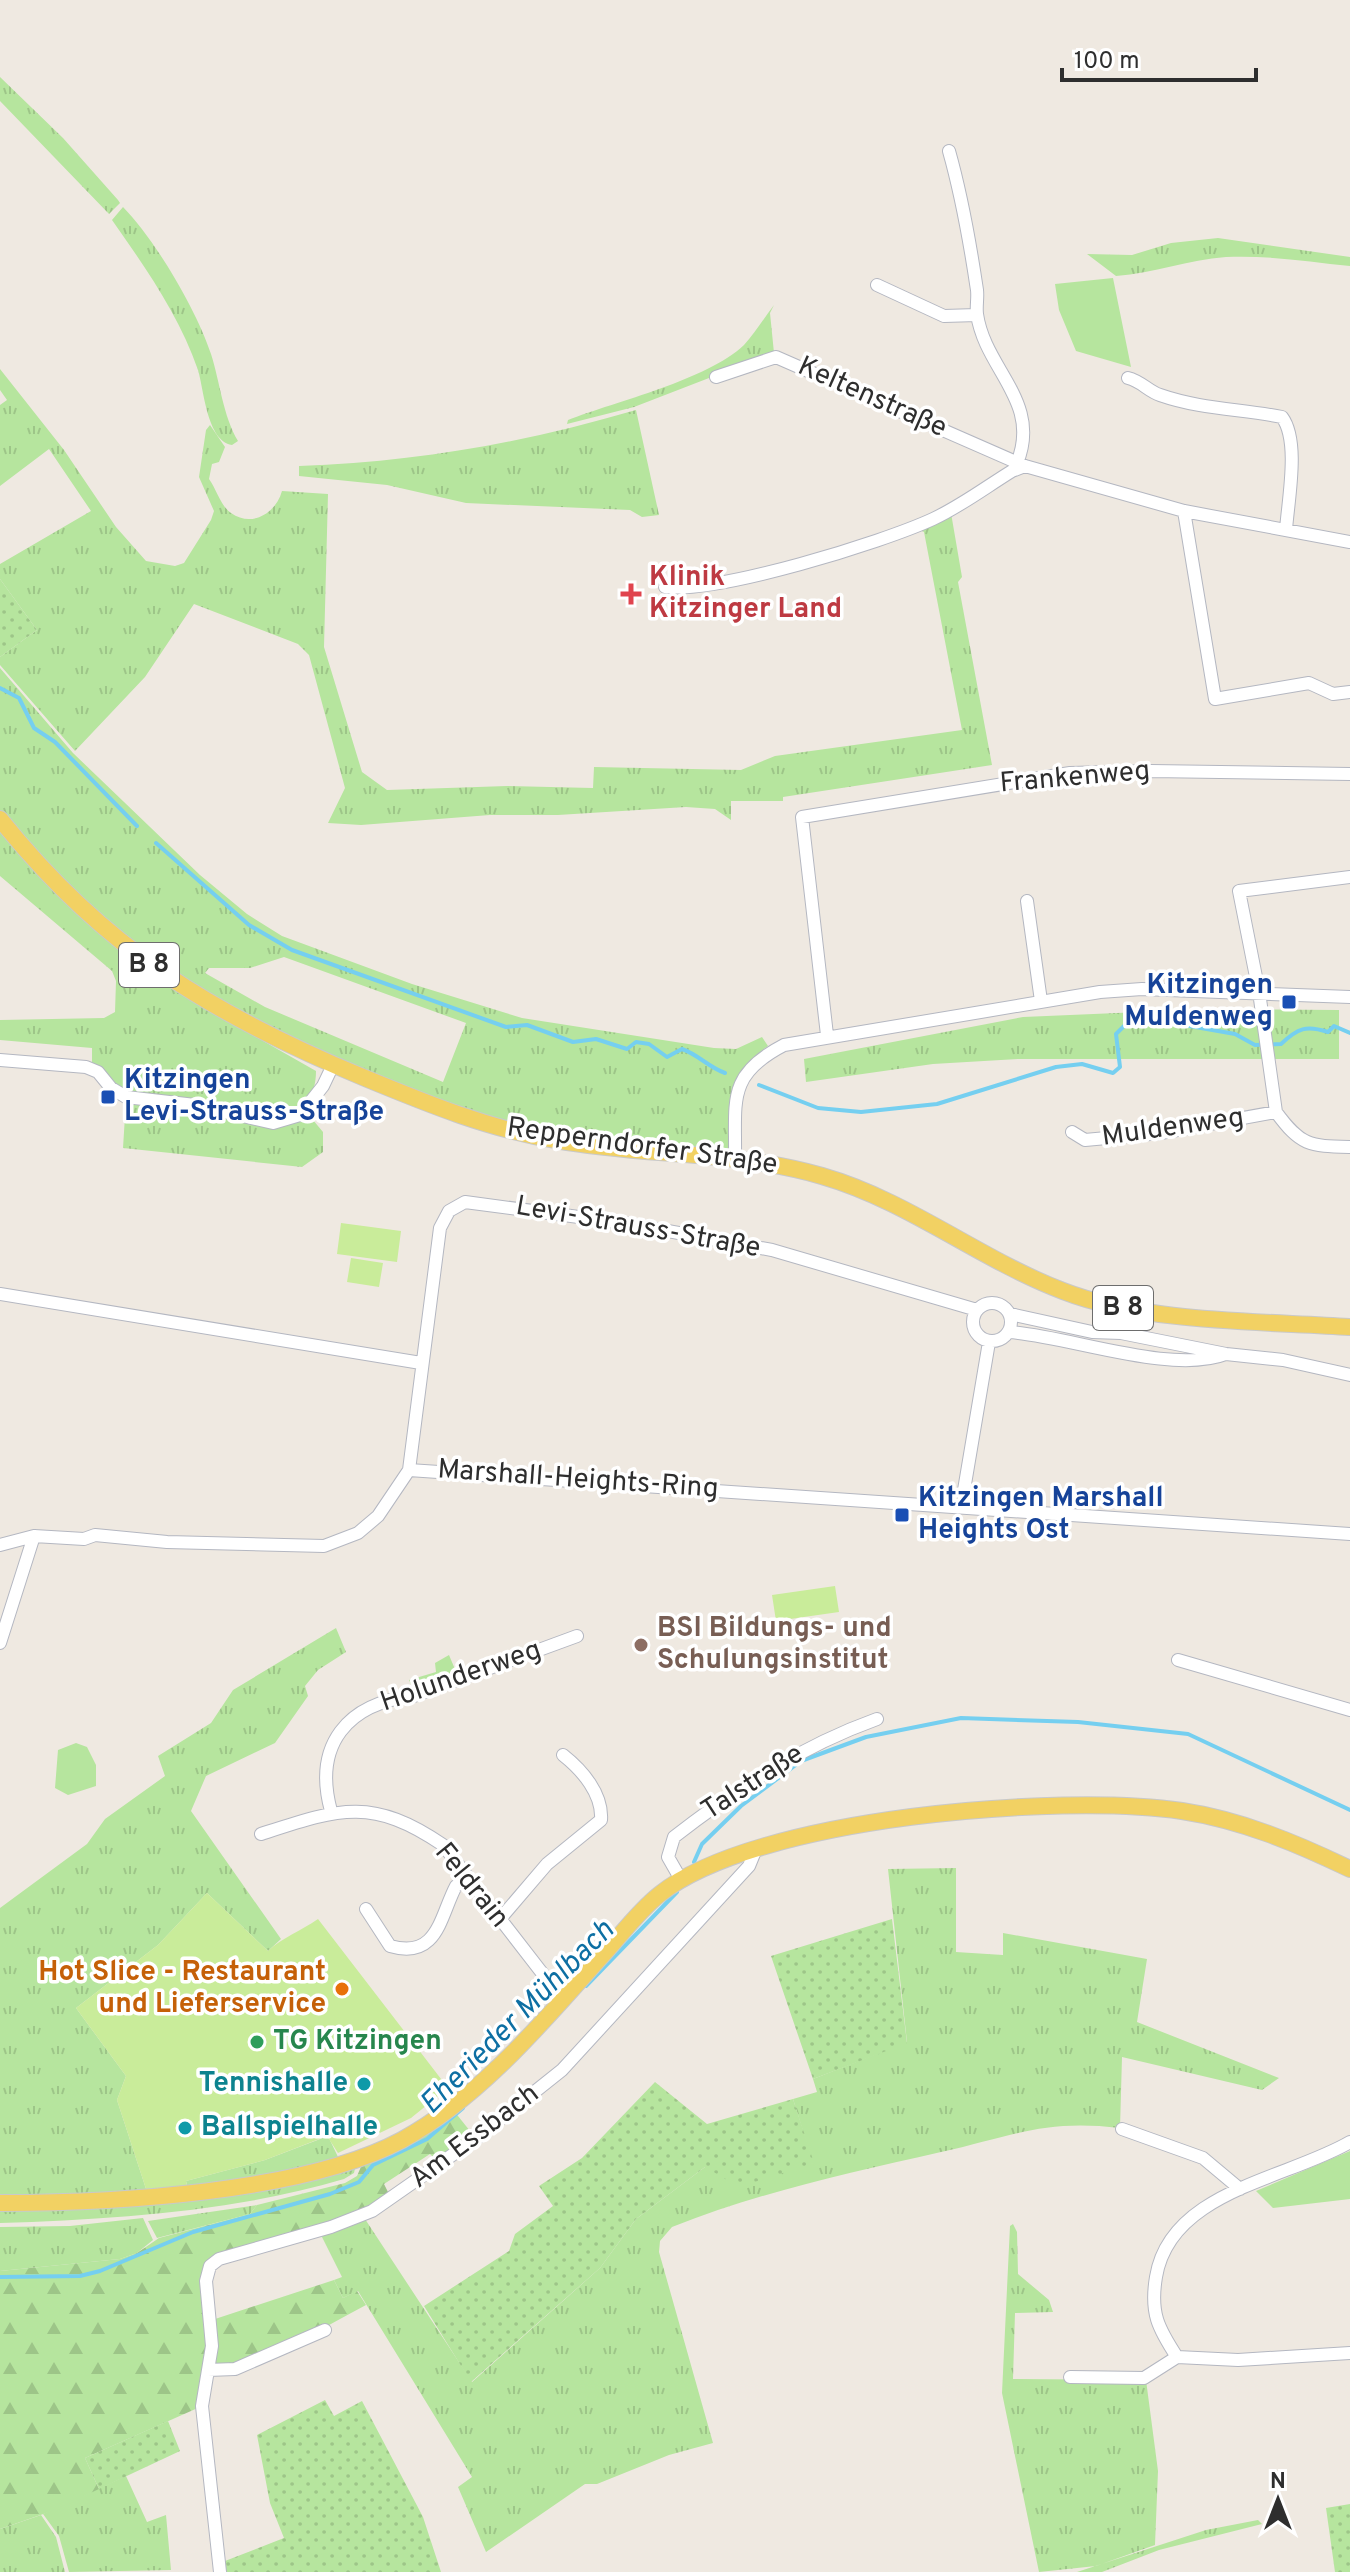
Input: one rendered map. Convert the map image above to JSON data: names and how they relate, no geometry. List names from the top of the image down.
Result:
{
  "streets": {
    "main road": ["B 8", "Repperndorfer Straße"],
    "street": [
      "Keltenstraße",
      "Frankenweg",
      "Muldenweg",
      "Levi-Strauss-Straße",
      "Marshall-Heights-Ring",
      "Holunderweg",
      "Talstraße",
      "Feldrain",
      "Am Essbach"
    ]
  },
  "crossings": [
    ["Levi-Strauss-Straße", "Marshall-Heights-Ring"],
    ["Holunderweg", "Feldrain"]
  ],
  "water": ["Eherieder Mühlbach"],
  "places": {
    "health": ["Klinik Kitzinger Land"],
    "transit": ["Kitzingen Muldenweg", "Kitzingen Levi-Strauss-Straße", "Kitzingen Marshall Heights Ost"],
    "other": [
      "BSI Bildungs- und Schulungsinstitut",
      "Hot Slice - Restaurant und Lieferservice",
      "TG Kitzingen",
      "Tennishalle",
      "Ballspielhalle"
    ]
  },
  "scale_bar": "100 m",
  "north": "top"
}
